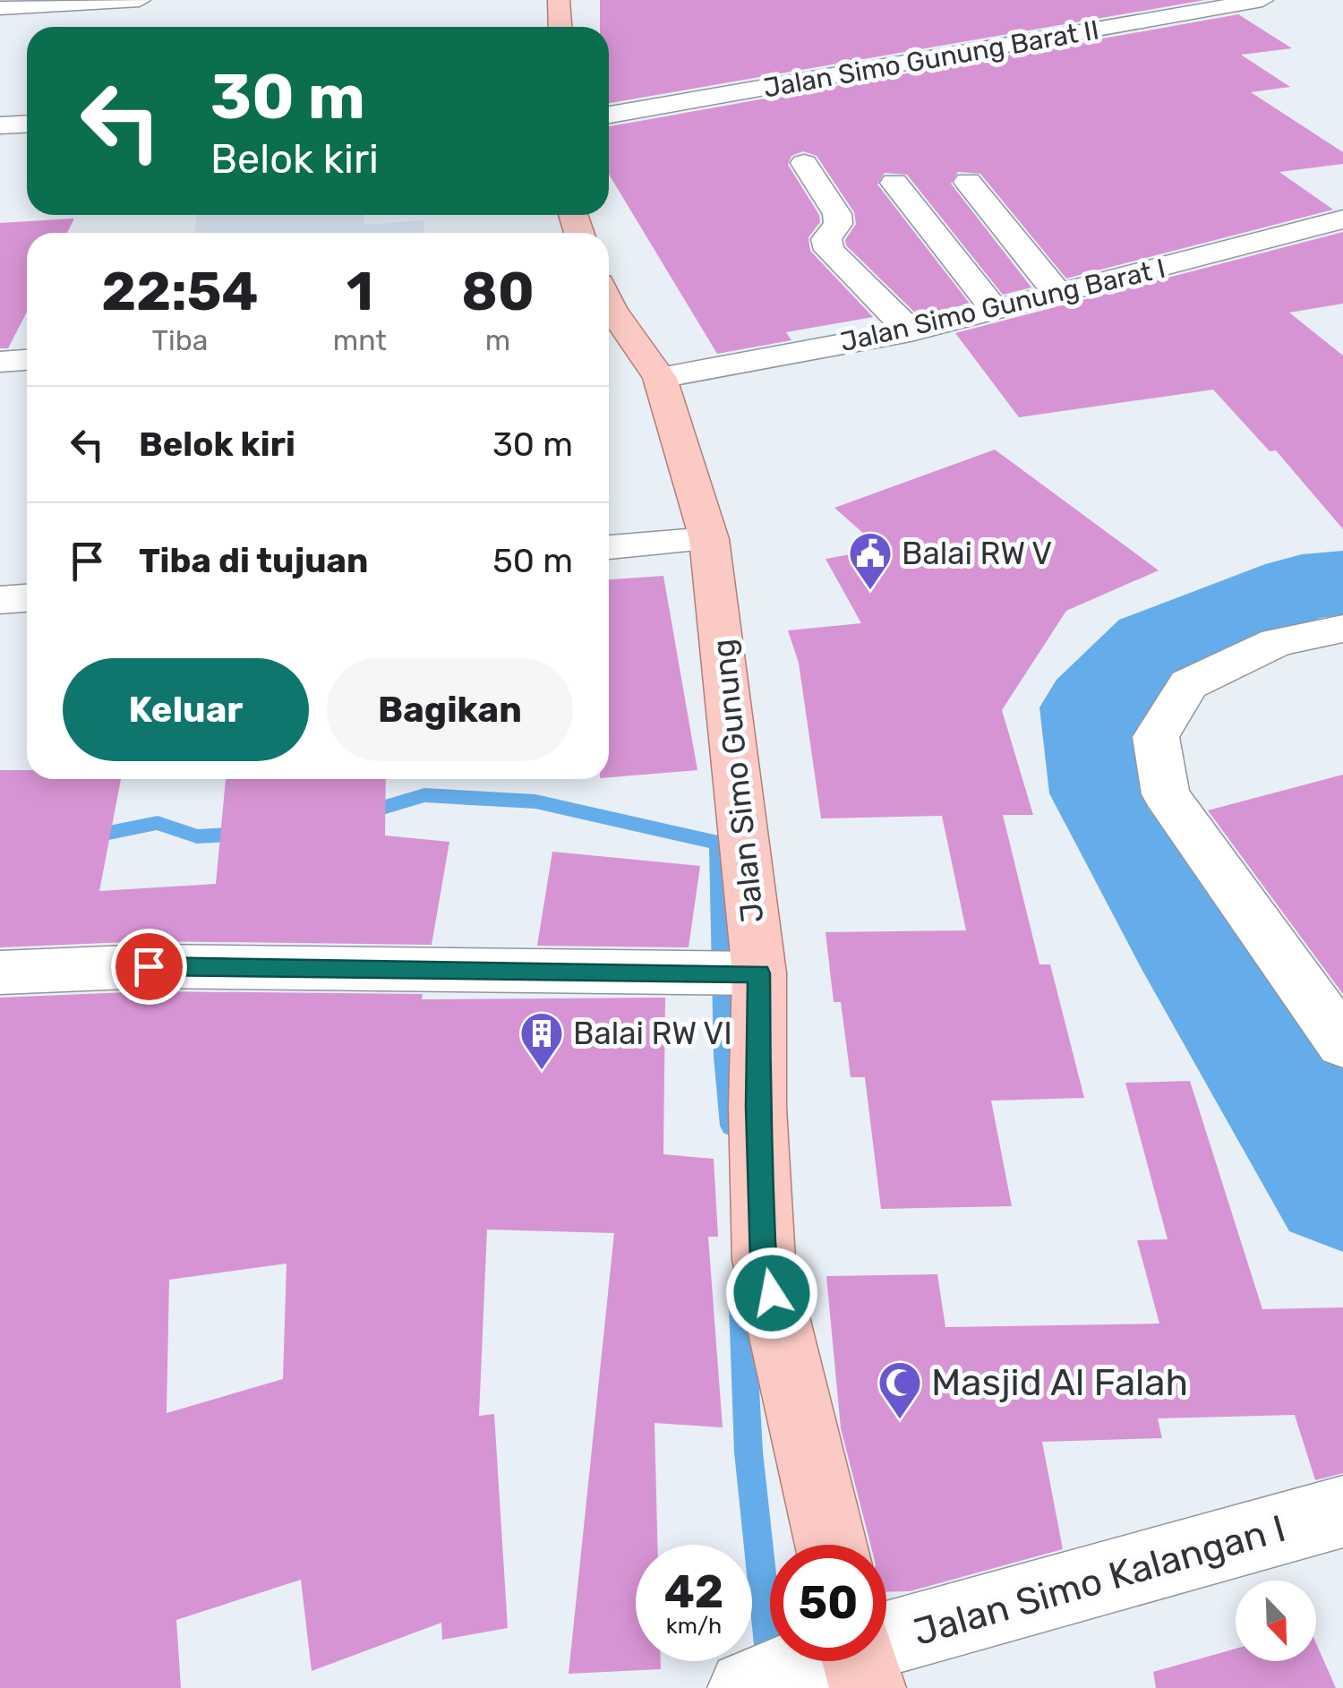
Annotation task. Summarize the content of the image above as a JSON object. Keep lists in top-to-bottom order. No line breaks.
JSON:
{"streets":{"main road":["Jalan Simo Gunung"],"street":["Jalan Simo Gunung Barat II","Jalan Simo Gunung Barat I","Jalan Simo Kalangan I"]},"crossings":[["Jalan Simo Gunung Barat I","Jalan Simo Gunung"]],"places":{"public building":["Balai RW V"],"building":["Balai RW VI"],"mosque":["Masjid Al Falah"]},"north":"bottom right","page":{"turn":["30 m","Belok kiri"],"eta":["22:54","Tiba","1","mnt","80","m"],"list":[{"name":"Belok kiri","value":"30 m"},{"name":"Tiba di tujuan","value":"50 m"}],"buttons":["Keluar","Bagikan"],"speed":"42 km/h","limit":"50"}}
